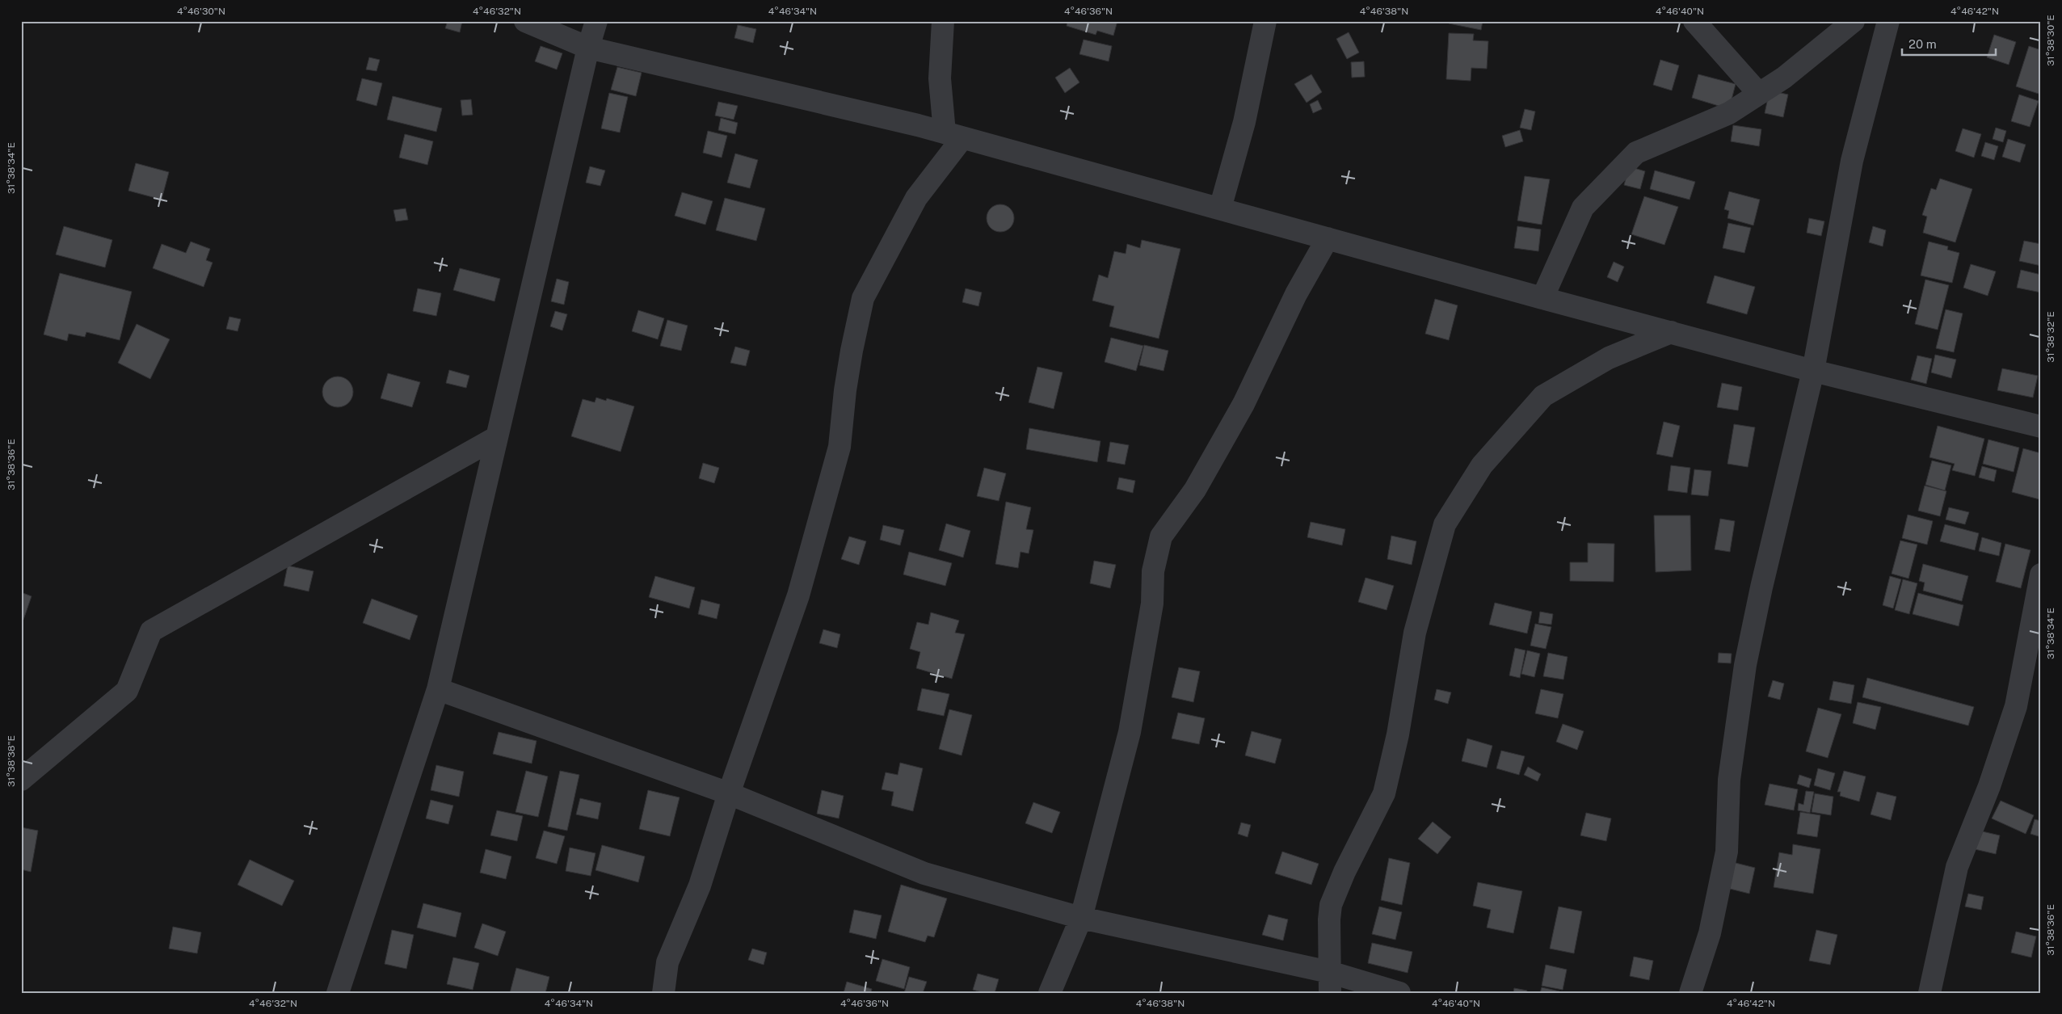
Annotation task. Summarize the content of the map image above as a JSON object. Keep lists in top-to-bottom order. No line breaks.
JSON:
{"scale_bar":"20 m","coordinates":["4°46'30\"N","4°46'32\"N","4°46'34\"N","4°46'36\"N","4°46'38\"N","4°46'40\"N","4°46'42\"N","31°38'30\"E","31°38'34\"E","31°38'32\"E","31°38'36\"E","31°38'38\"E"]}
